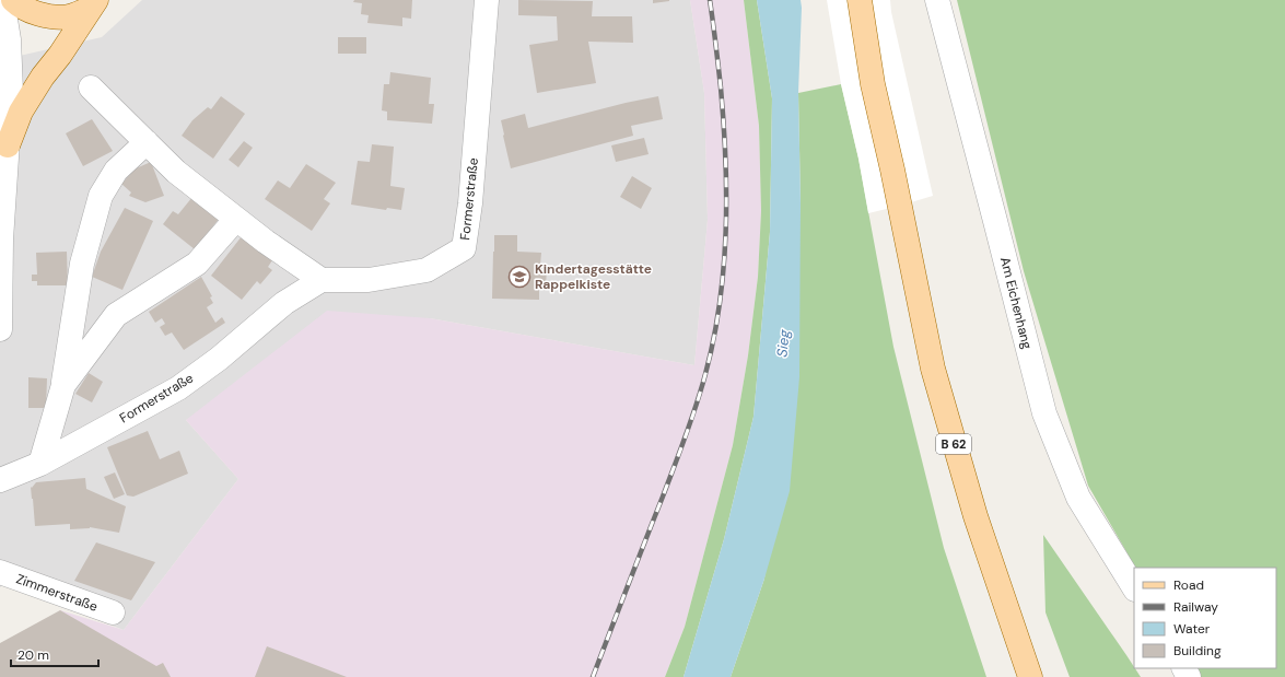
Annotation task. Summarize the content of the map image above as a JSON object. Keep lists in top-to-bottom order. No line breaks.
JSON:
{"streets":{"main road":["B 62"],"street":["Formerstraße","Am Eichenhang","Zimmerstraße"]},"water":["Sieg"],"places":{"school or university":["Kindertagesstätte Rappelkiste"]},"legend":["Road","Railway","Water","Building"],"scale_bar":"20 m"}
